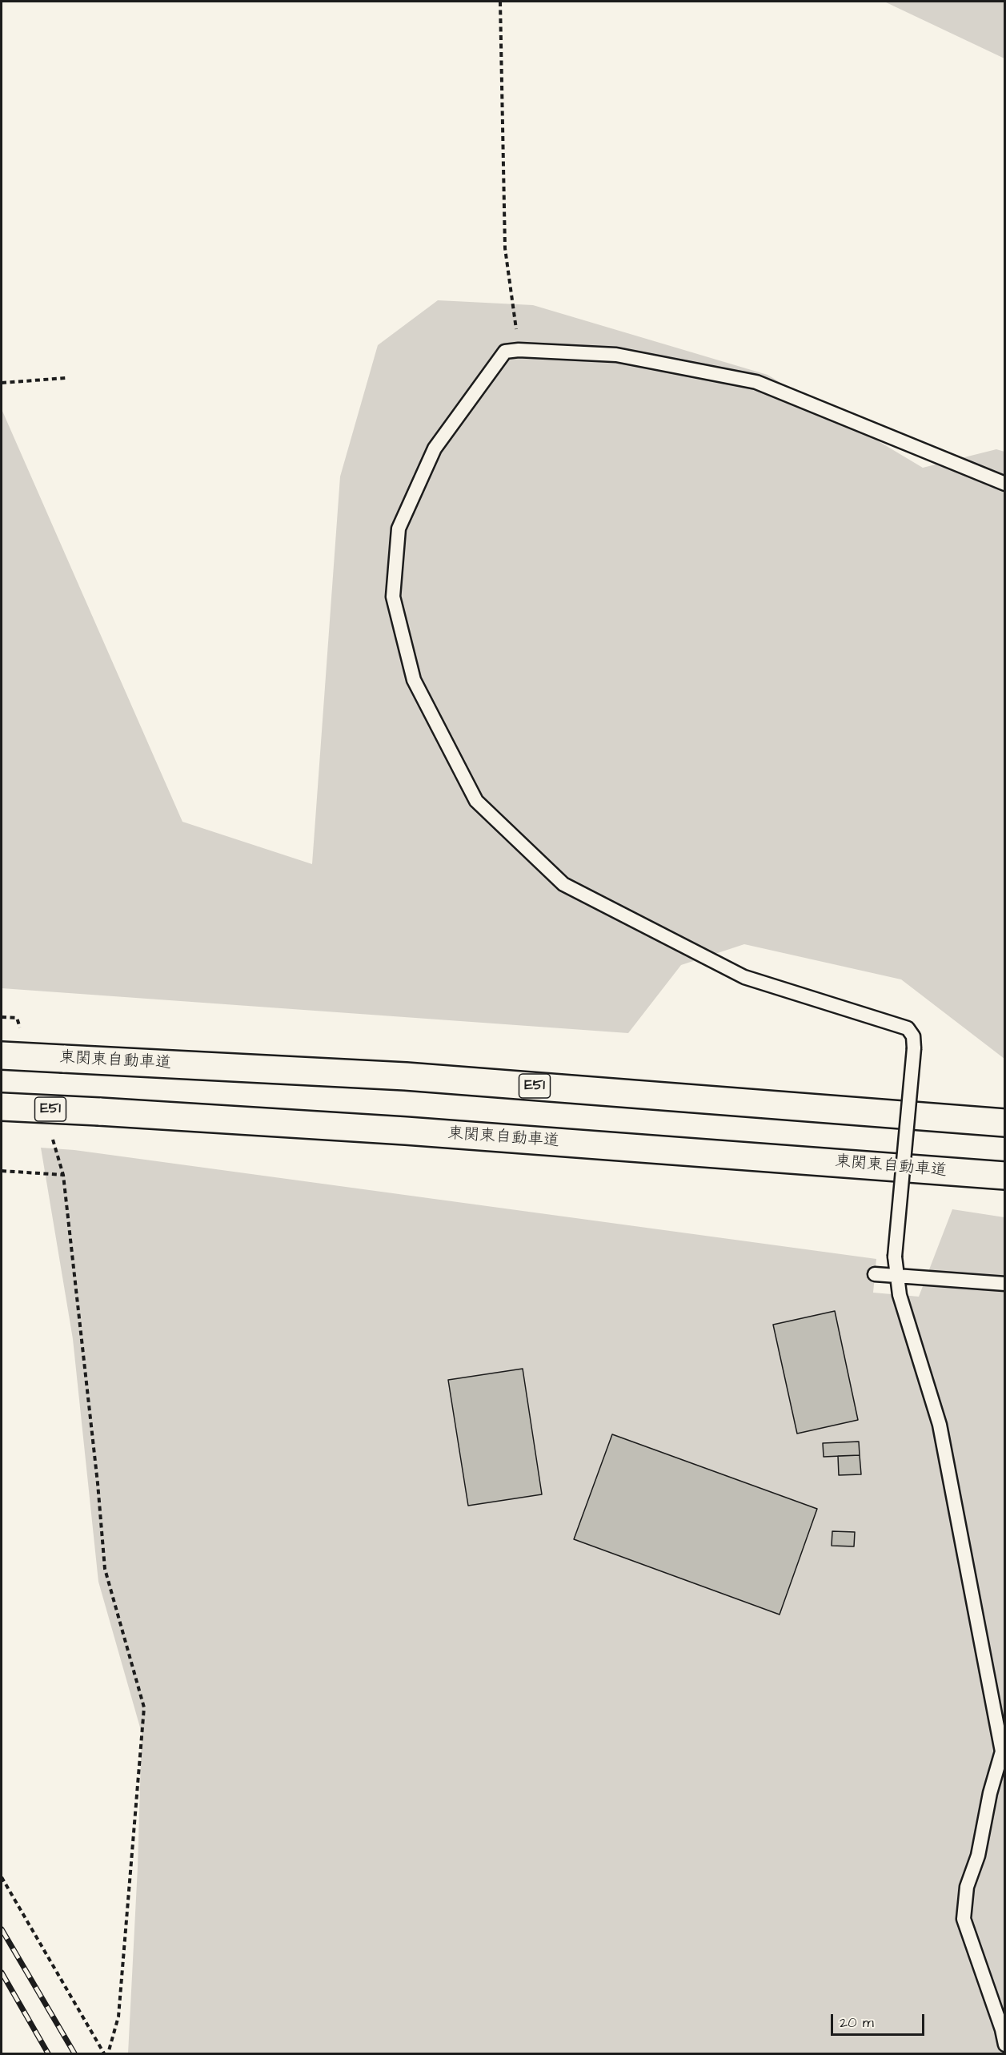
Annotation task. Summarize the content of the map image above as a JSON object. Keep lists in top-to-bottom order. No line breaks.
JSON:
{"streets":{"highway":["東関東自動車道","E51"]},"scale_bar":"20 m"}
